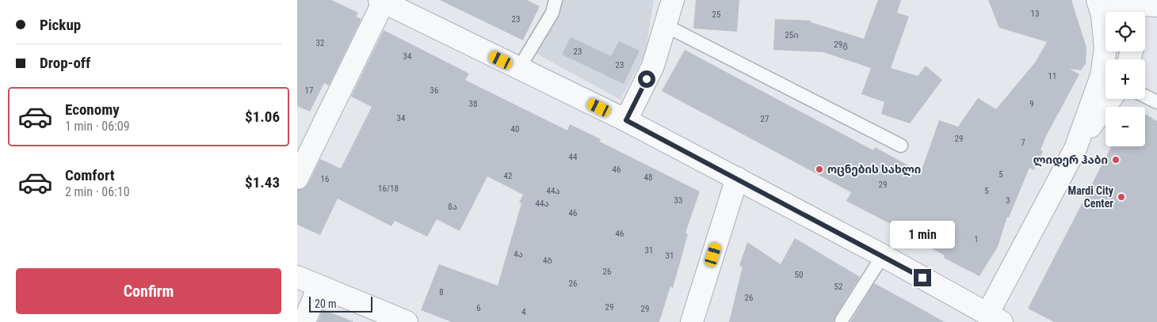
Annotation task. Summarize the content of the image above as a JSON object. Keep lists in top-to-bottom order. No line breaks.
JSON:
{"places":["ლიდერ ჰაბი","ოცნების სახლი","Mardi City Center"],"house_numbers":["13","25","23","25ი","32","29გ","23","34","23","11","17","36","38","9","34","27","40","29","7","44","46","5","42","48","16","29","16/18","44ა","5","33","3","44ა","8ა","46","46","1","31","4ა","31","4ბ","26","50","26","52","8","26","29","6","29","4"],"scale_bar":"20 m","page":{"banner":["Pickup","Drop-off"],"map_buttons":["+","−"],"list":[{"name":"Economy","note":"1 min · 06:09","value":"$1.06"},{"name":"Comfort","note":"2 min · 06:10","value":"$1.43"}],"bubble":"1 min","buttons":"Confirm","scale":"20 m"}}
